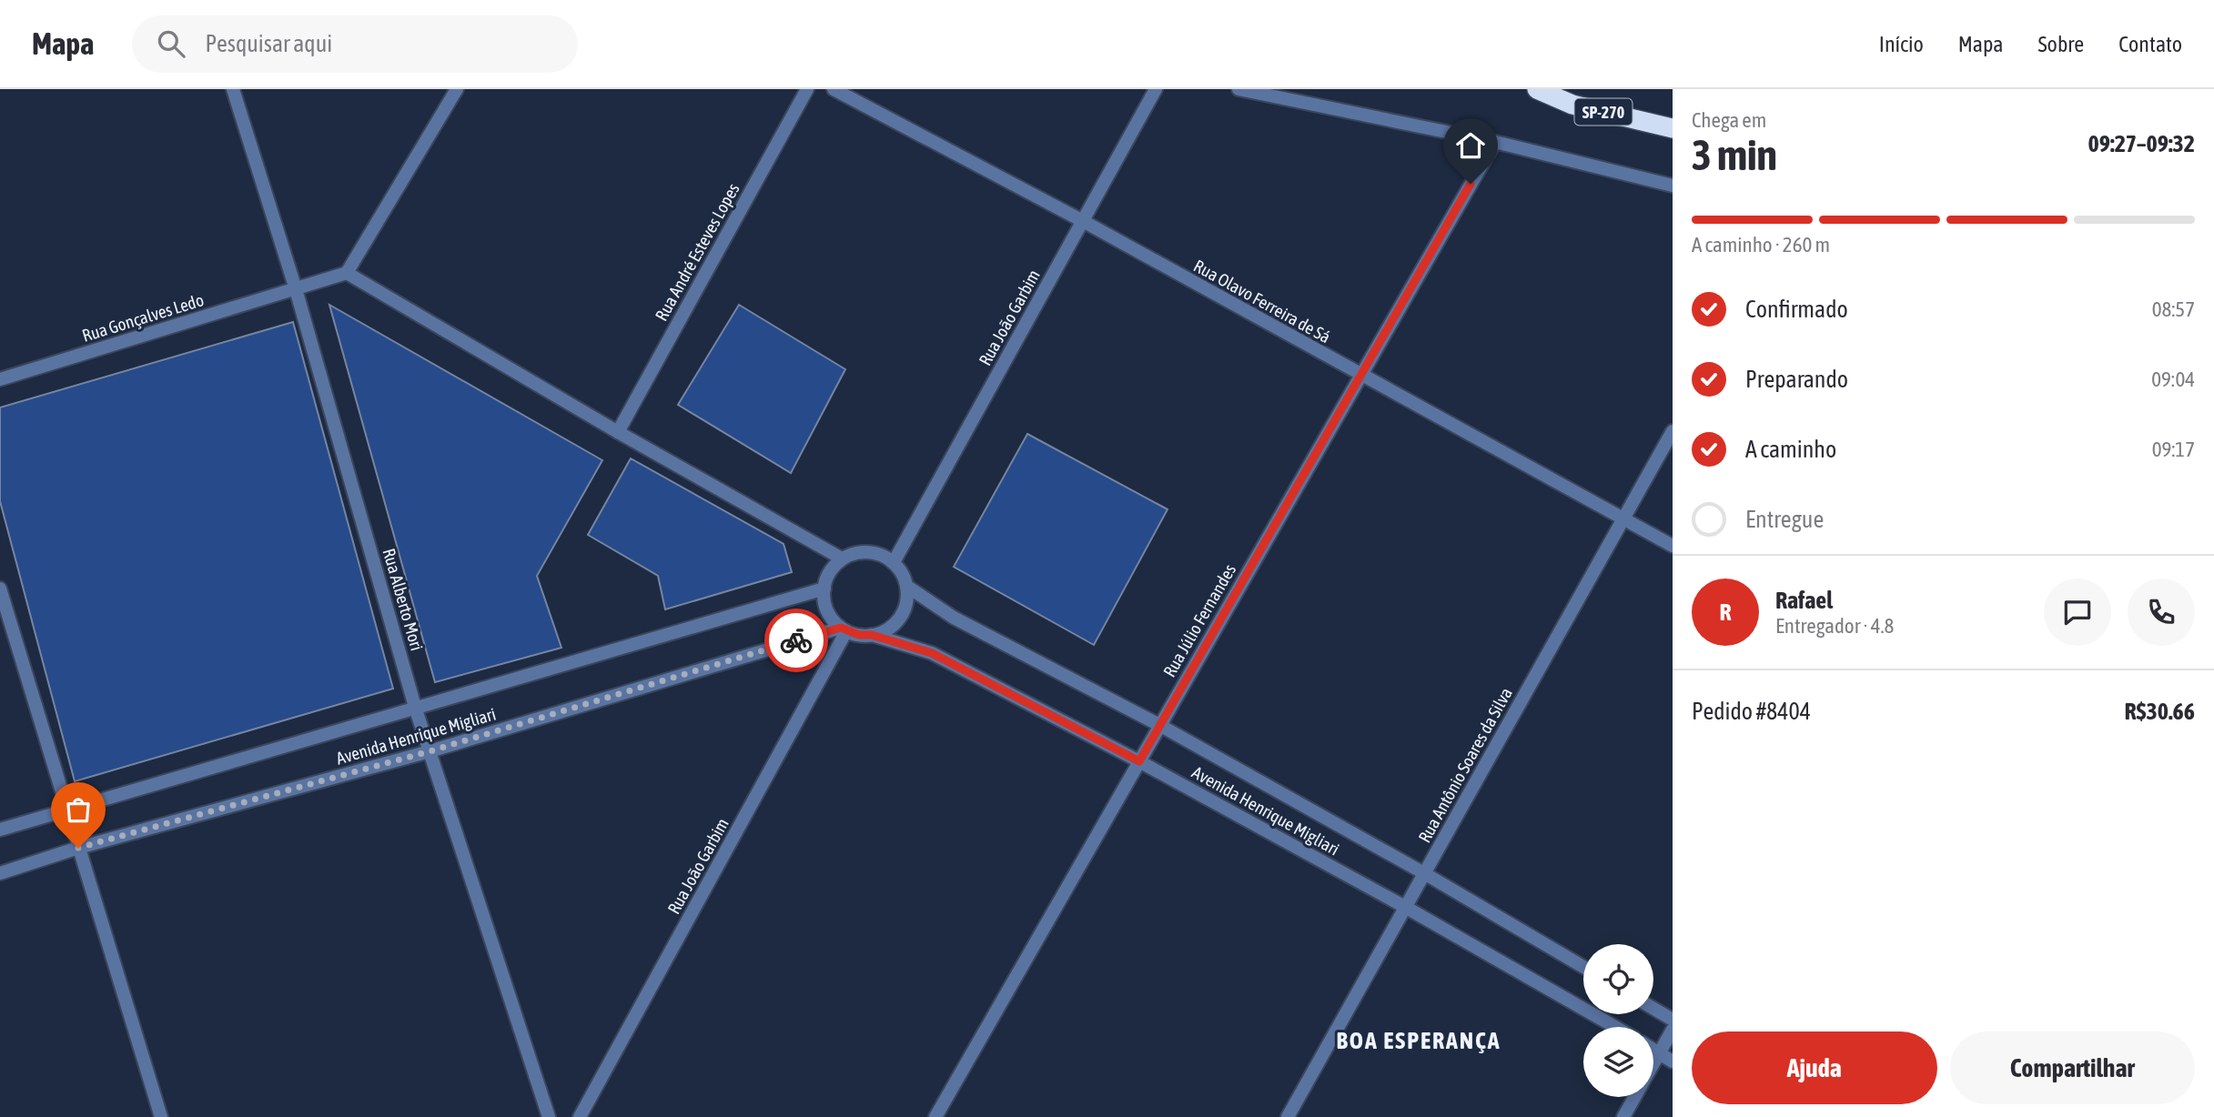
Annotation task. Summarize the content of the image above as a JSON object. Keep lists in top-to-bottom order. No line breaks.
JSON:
{"streets":{"highway":["SP-270"],"street":["Rua André Esteves Lopes","Rua Olavo Ferreira de Sá","Rua Gonçalves Ledo","Rua João Garbim","Rua Alberto Mori","Rua Júlio Fernandes","Avenida Henrique Migliari","Rua Antônio Soares da Silva"]},"crossings":[["Rua Olavo Ferreira de Sá","Rua João Garbim"],["Rua Olavo Ferreira de Sá","Rua Júlio Fernandes"],["Rua Olavo Ferreira de Sá","Rua Antônio Soares da Silva"],["Rua Gonçalves Ledo","Rua Alberto Mori"],["Rua João Garbim","Avenida Henrique Migliari"],["Rua Alberto Mori","Avenida Henrique Migliari"],["Rua Júlio Fernandes","Avenida Henrique Migliari"],["Avenida Henrique Migliari","Rua Antônio Soares da Silva"]],"districts":["BOA ESPERANÇA"],"page":{"header":"Mapa","search":"Pesquisar aqui","nav":["Início","Mapa","Sobre","Contato"],"heading":["3 min","Chega em","09:27–09:32"],"panel":["Rafael","Entregador · 4.8","Pedido #8404","R$30.66"],"bar":"A caminho · 260 m","list":[["Confirmado","08:57"],["Preparando","09:04"],["A caminho","09:17"],"Entregue"],"round":"R","buttons":["Ajuda","Compartilhar"]}}
